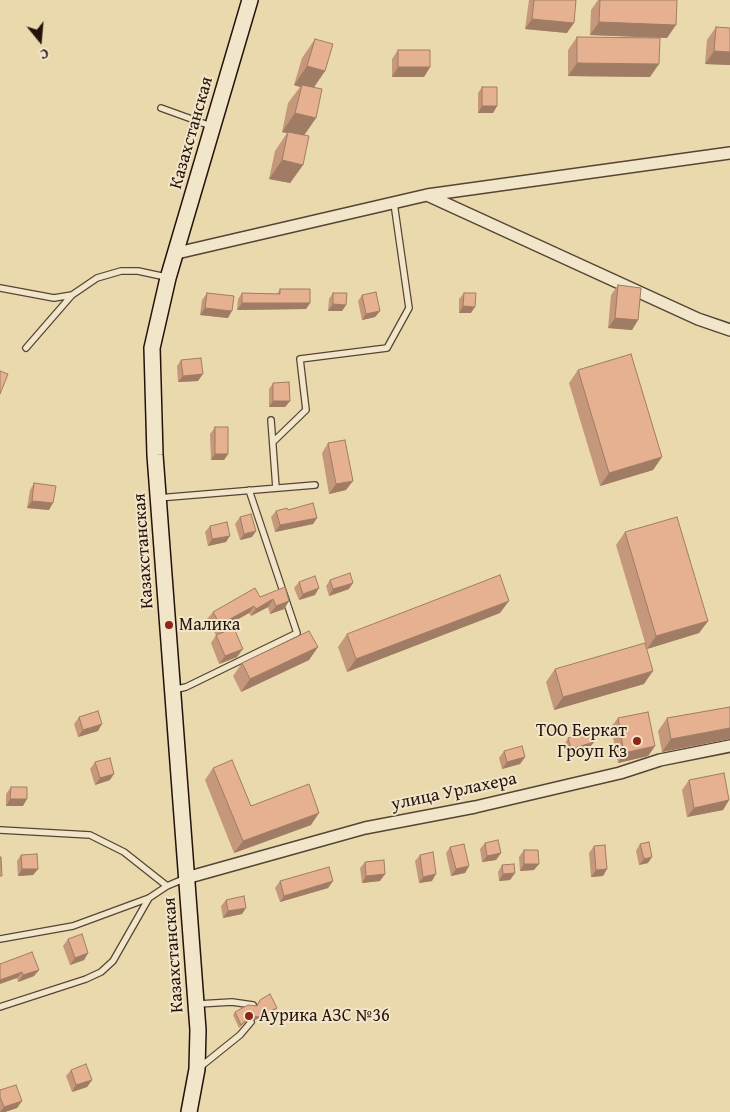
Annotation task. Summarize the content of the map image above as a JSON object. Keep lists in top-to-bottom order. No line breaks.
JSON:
{"streets":{"main road":["Казахстанская"],"street":["улица Урлахера"]},"crossings":[["Казахстанская","улица Урлахера"]],"places":["Малика","ТОО Беркат Гроуп Кз","Аурика АЗС №36"],"north":"bottom"}
